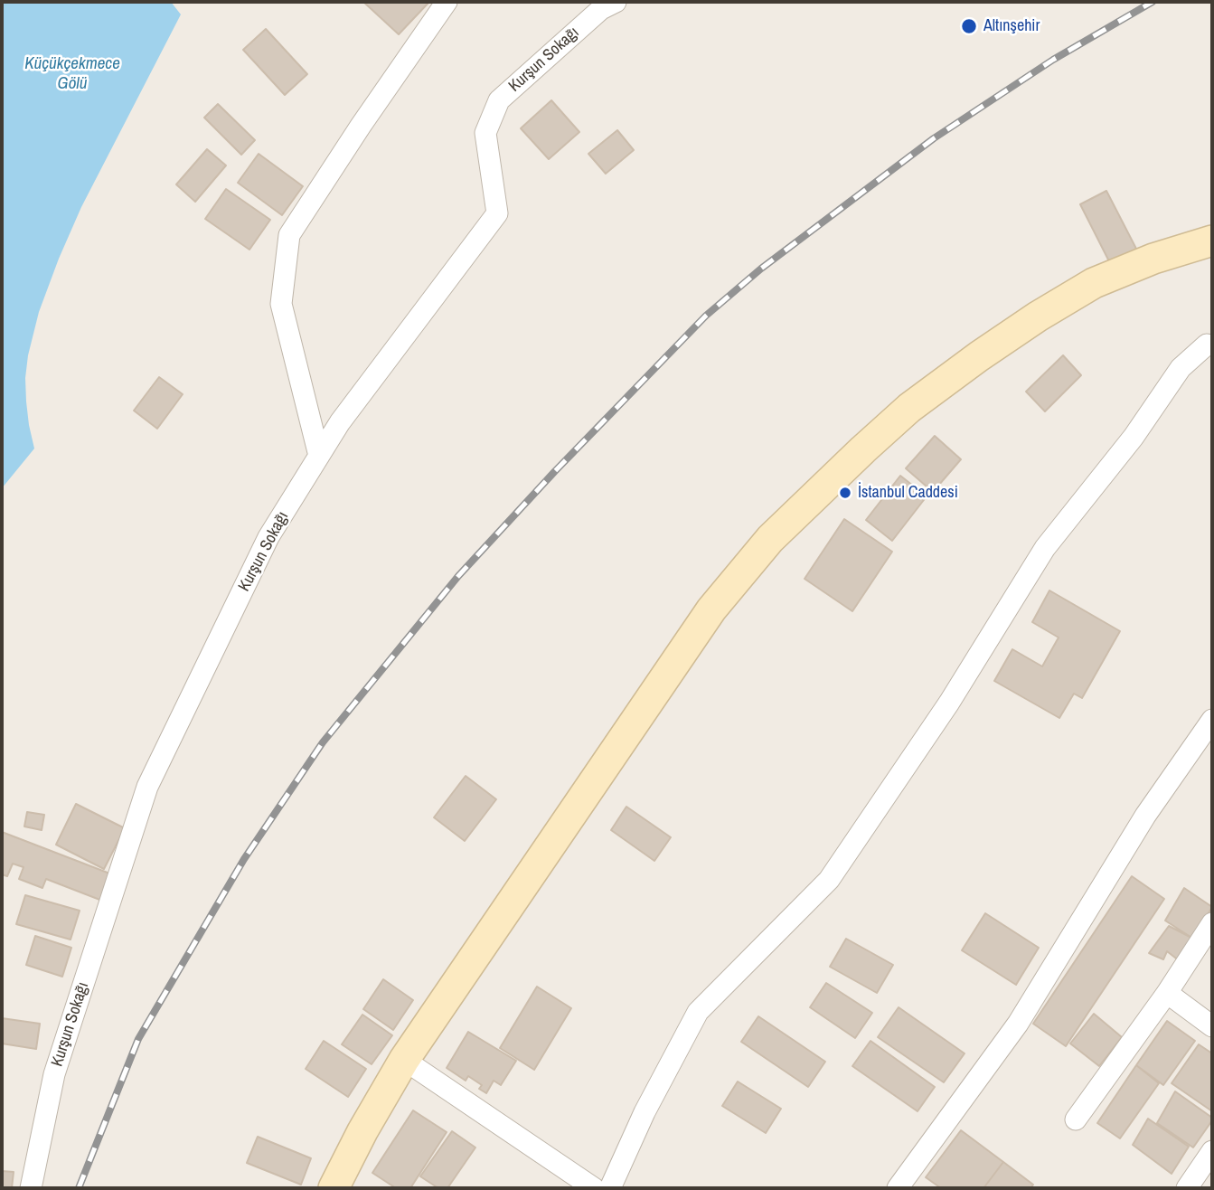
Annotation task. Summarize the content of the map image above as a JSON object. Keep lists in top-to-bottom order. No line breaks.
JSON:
{"streets":{"street":["Kurşun Sokağı"]},"water":["Küçükçekmece Gölü"],"places":["Altınşehir","İstanbul Caddesi"]}
